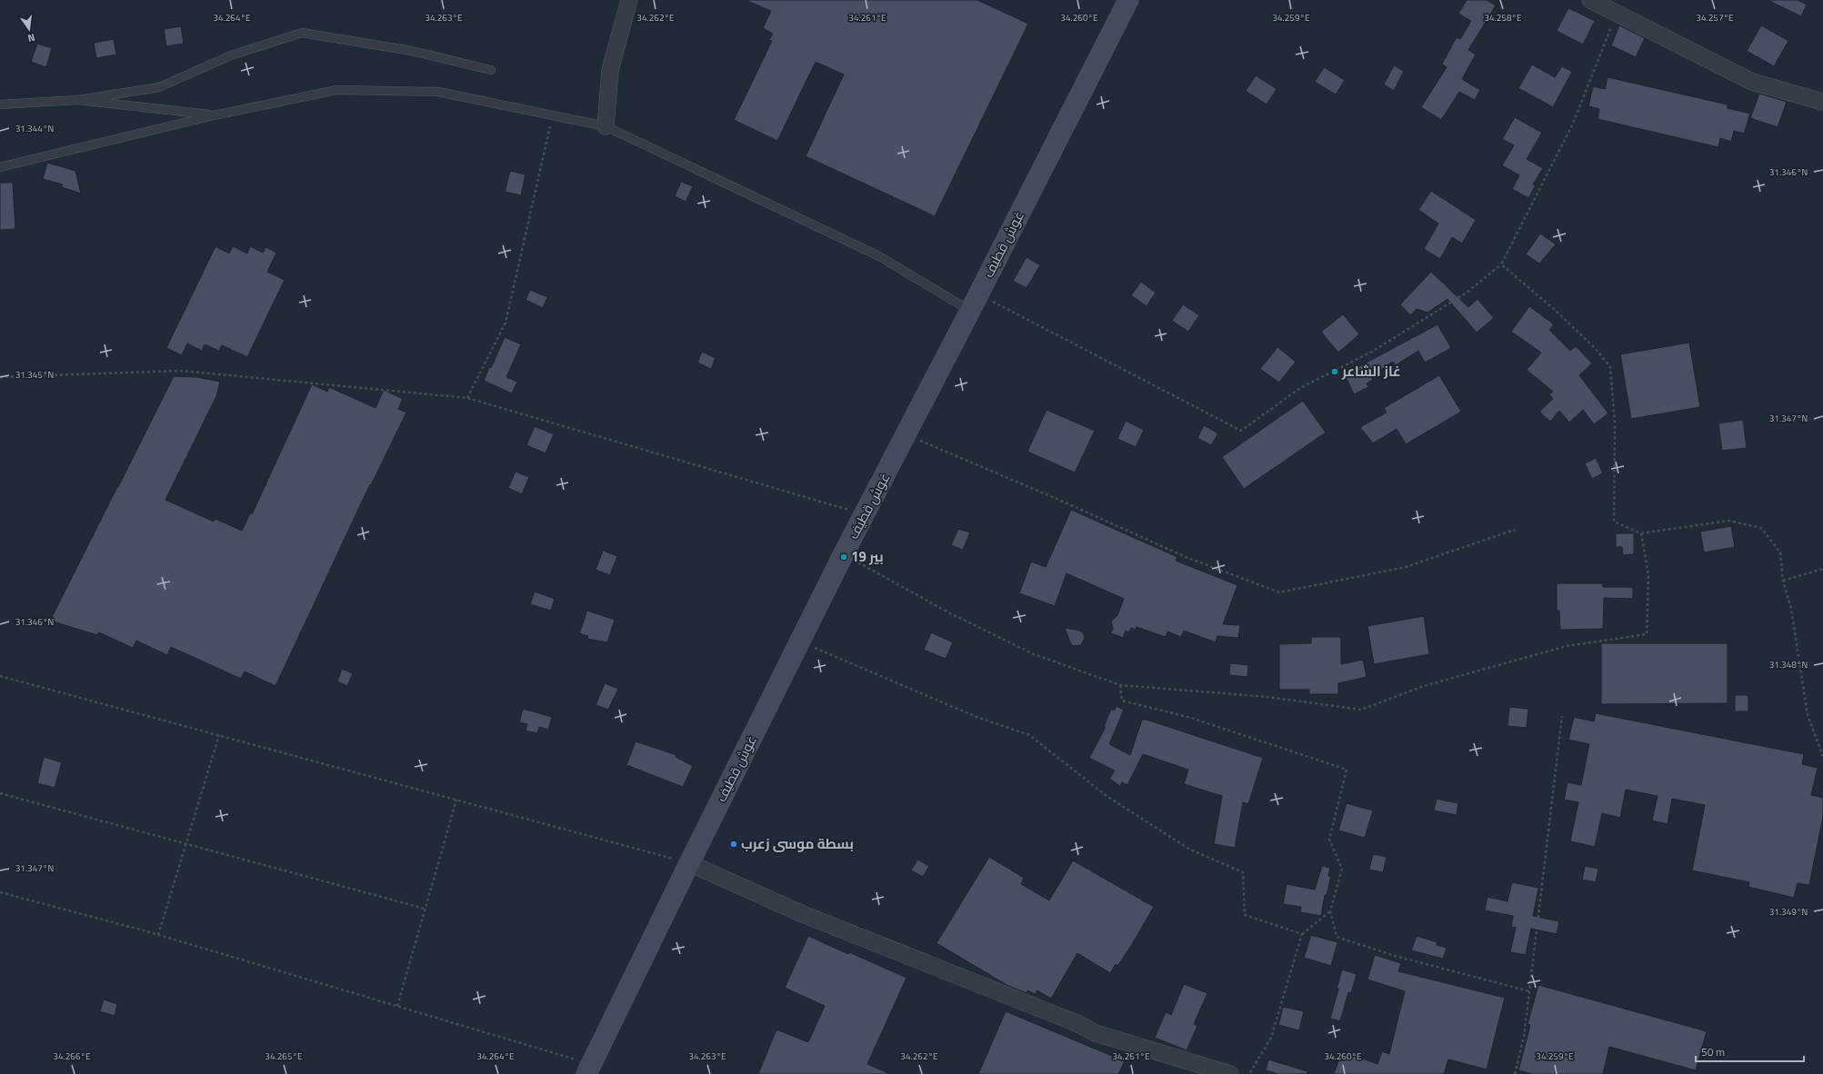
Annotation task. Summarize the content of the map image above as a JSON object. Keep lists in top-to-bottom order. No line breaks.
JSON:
{"streets":{"main road":["غوش قطيف"]},"places":["غاز الشاعر","بير 19","بسطة موسى زعرب"],"scale_bar":"50 m","north":"bottom","coordinates":["34.264°E","34.263°E","34.262°E","34.261°E","34.260°E","34.259°E","34.258°E","34.257°E","31.344°N","31.346°N","31.345°N","31.347°N","31.348°N","31.349°N","34.266°E","34.265°E"]}
